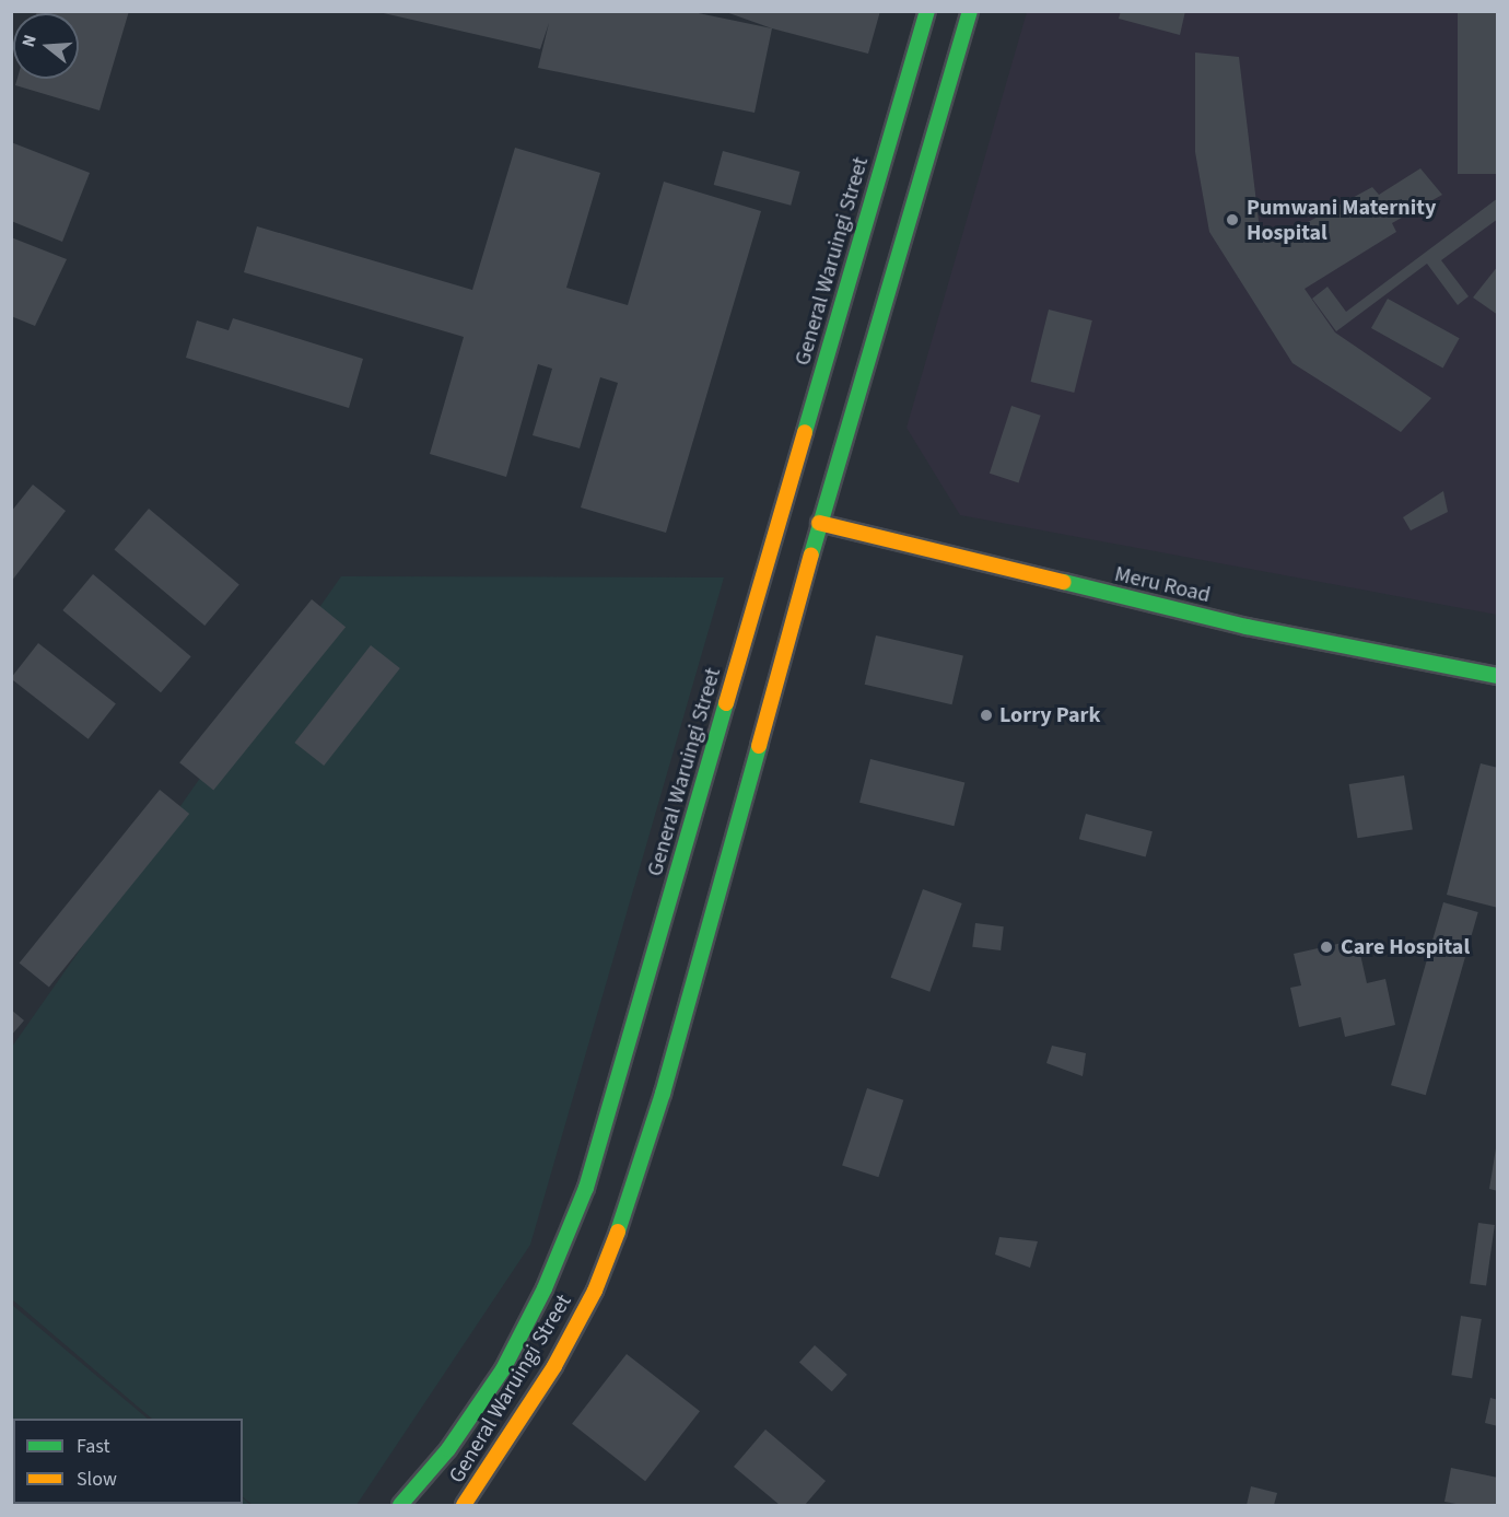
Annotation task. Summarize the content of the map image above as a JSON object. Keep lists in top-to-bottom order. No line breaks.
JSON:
{"streets":{"main road":["General Waruingi Street","Meru Road"]},"crossings":[["General Waruingi Street","Meru Road"]],"places":["Pumwani Maternity Hospital","Lorry Park","Care Hospital"],"legend":["Fast","Slow"],"north":"left"}
